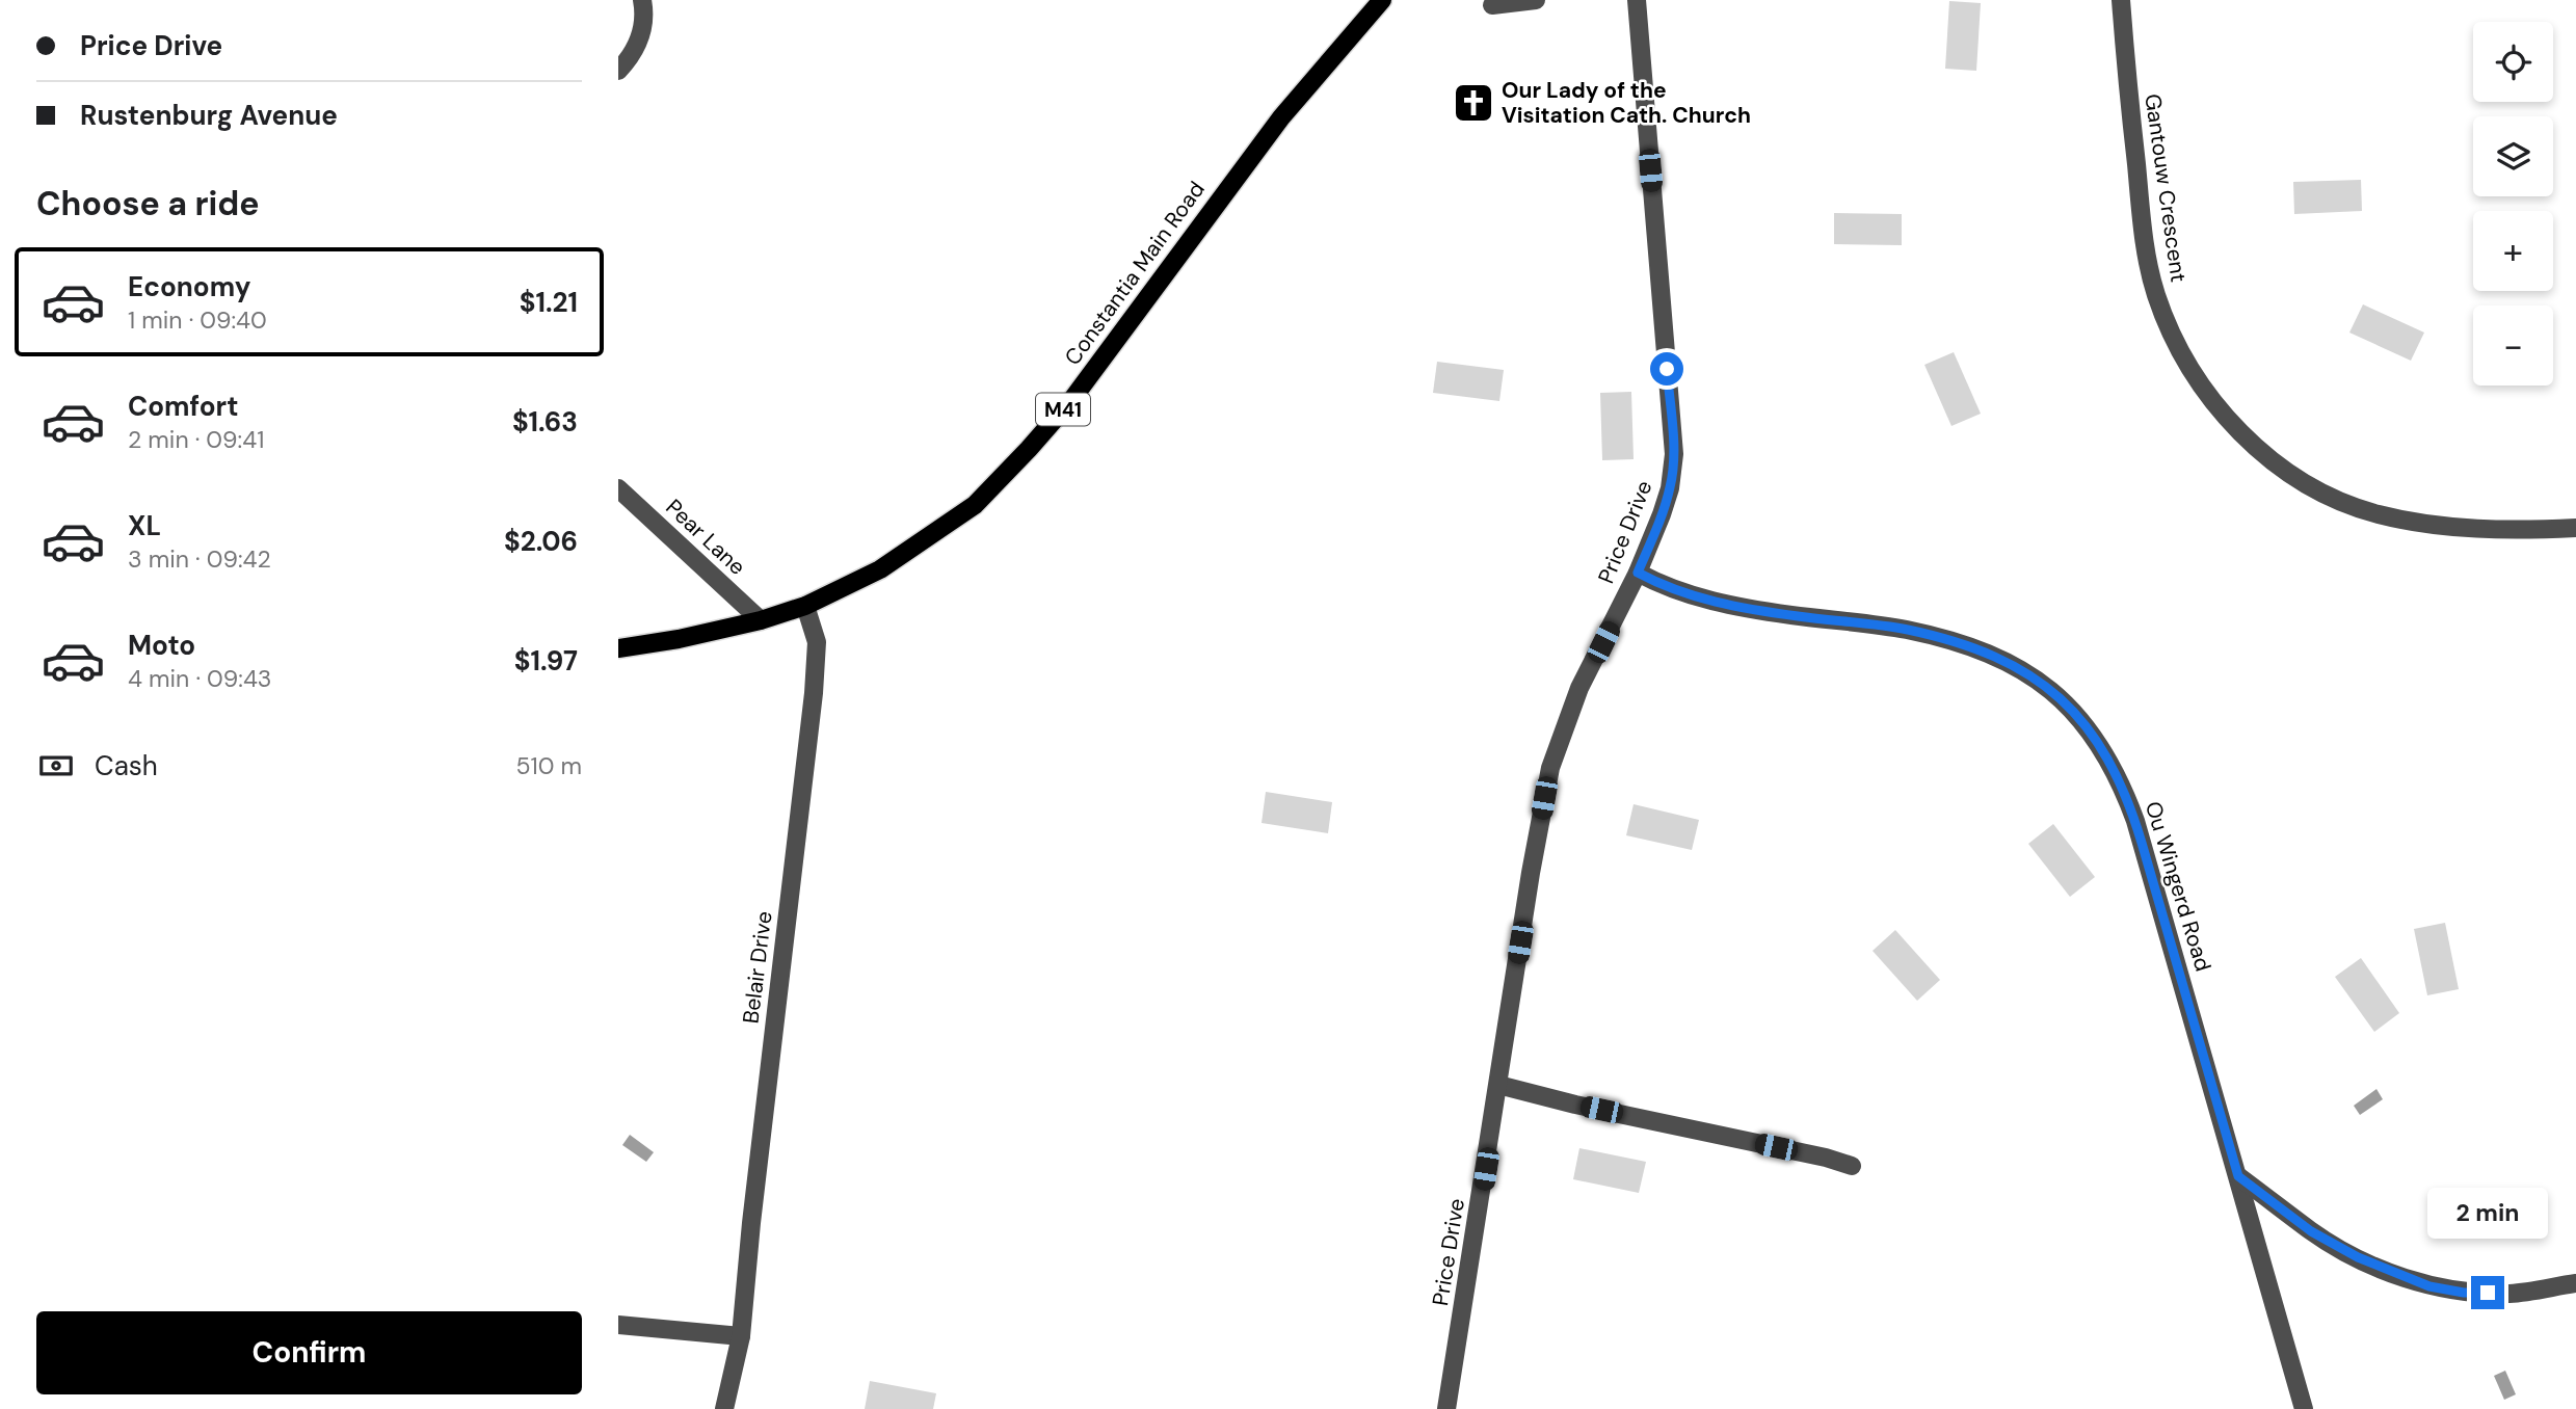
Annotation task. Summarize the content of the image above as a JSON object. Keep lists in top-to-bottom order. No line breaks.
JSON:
{"streets":{"main road":["Constantia Main Road","M41"],"street":["Gantouw Crescent","Price Drive","Pear Lane","Ou Wingerd Road","Belair Drive"]},"crossings":[["Constantia Main Road","Pear Lane"],["Constantia Main Road","Belair Drive"],["Price Drive","Ou Wingerd Road"]],"places":{"church":["Our Lady of the Visitation Cath. Church"]},"page":{"banner":["Price Drive","Rustenburg Avenue"],"map_buttons":["+","−"],"heading":"Choose a ride","list":[{"name":"Economy","note":"1 min · 09:40","value":"$1.21"},{"name":"Comfort","note":"2 min · 09:41","value":"$1.63"},{"name":"XL","note":"3 min · 09:42","value":"$2.06"},{"name":"Moto","note":"4 min · 09:43","value":"$1.97"}],"pay":["Cash","510 m"],"bubble":"2 min","buttons":"Confirm"}}
